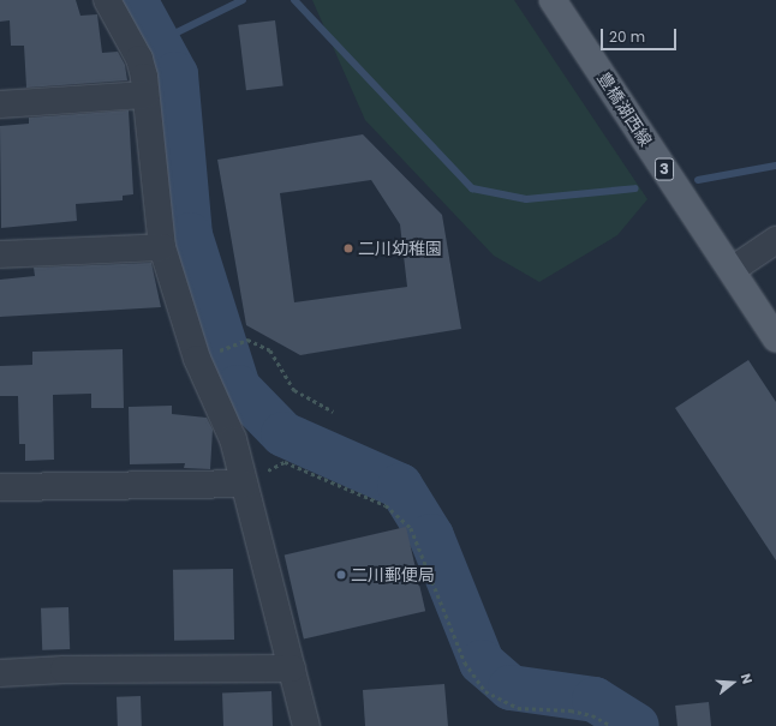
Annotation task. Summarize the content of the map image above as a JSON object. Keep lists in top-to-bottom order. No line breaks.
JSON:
{"streets":{"main road":["豊橋湖西線","3"]},"places":["二川幼稚園","二川郵便局"],"scale_bar":"20 m","north":"right"}
